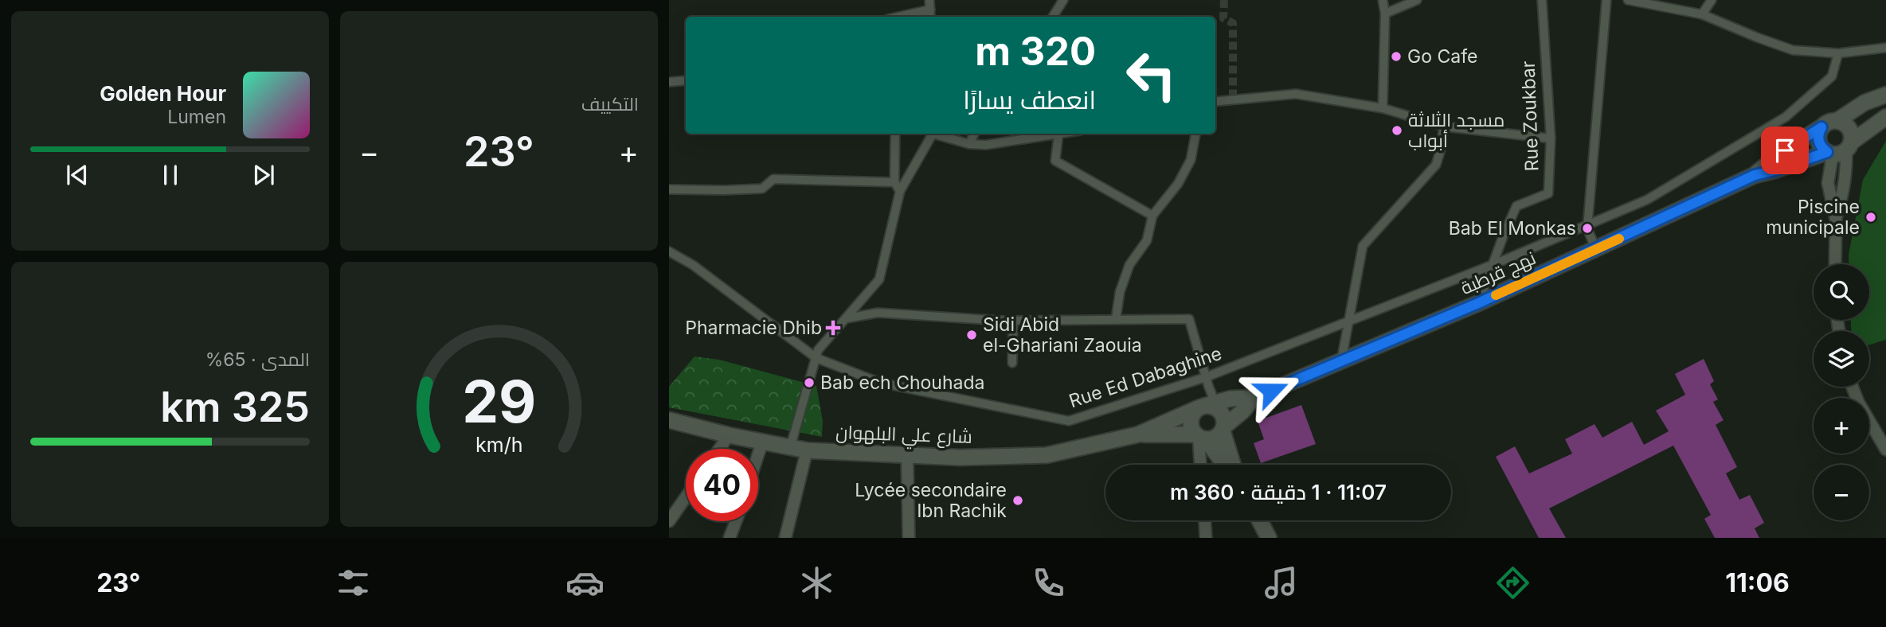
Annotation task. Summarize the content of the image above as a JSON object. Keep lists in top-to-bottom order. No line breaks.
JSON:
{"streets":{"street":["Rue Zoukbar","نهج قرطبة","Rue Ed Dabaghine","شارع علي البلهوان"]},"crossings":[["Rue Zoukbar","نهج قرطبة"],["Rue Zoukbar","Rue Ed Dabaghine"]],"places":{"other":["Go Cafe","مسجد الثلاثة أبواب","Piscine municipale","Bab El Monkas","Sidi Abid el-Ghariani Zaouia","Bab ech Chouhada","Lycée secondaire Ibn Rachik"],"health":["Pharmacie Dhib"]},"page":{"tile":["التكييف",["المدى · 65%","325 km"]],"turn":["320 m","انعطف يسارًا"],"song":["Golden Hour","Lumen"],"heat":["−","23°","+"],"map_buttons":["+","−"],"limit":"40","trip":"11:07 · 1 دقيقة · 360 m","tabs":["11:06","23°"],"gauge":["29","km/h"]}}
